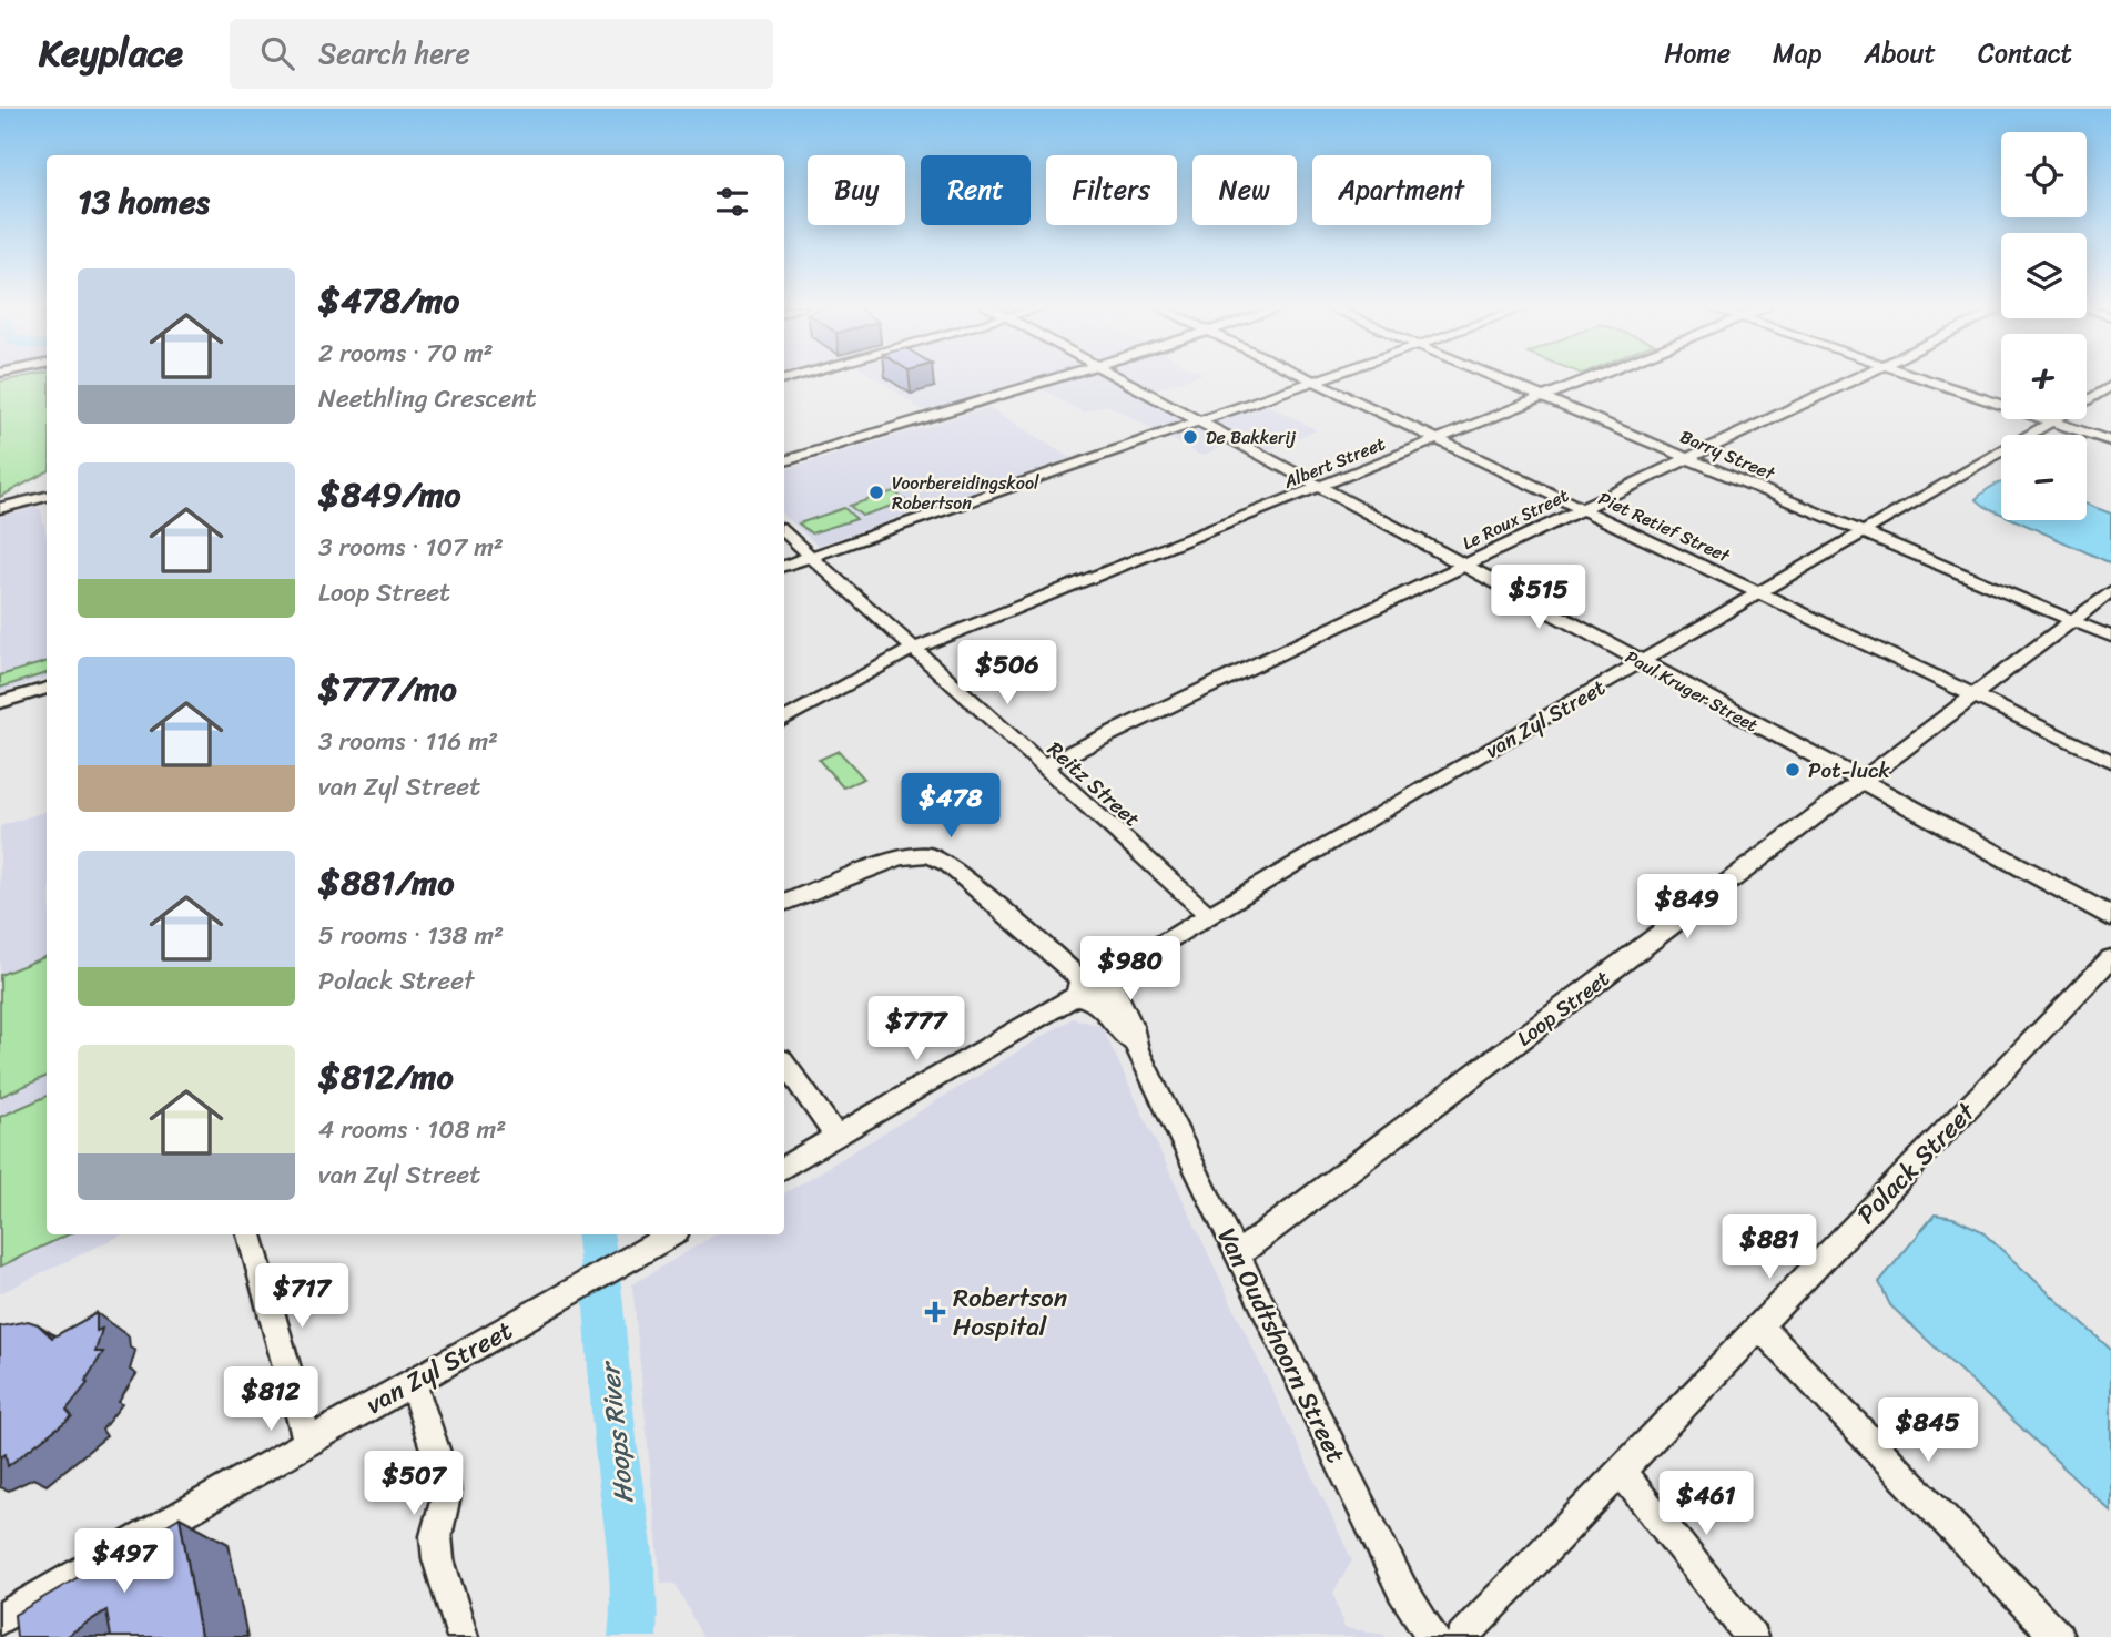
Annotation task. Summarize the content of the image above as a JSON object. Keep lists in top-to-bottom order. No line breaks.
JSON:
{"streets":{"street":["Barry Street","Albert Street","Le Roux Street","Piet Retief Street","Paul Kruger Street","van Zyl Street","Reitz Street","Loop Street","Polack Street","Van Oudtshoorn Street"]},"crossings":[["Barry Street","Albert Street"],["Barry Street","Le Roux Street"],["Barry Street","van Zyl Street"],["Barry Street","Loop Street"],["Albert Street","Piet Retief Street"],["Albert Street","Paul Kruger Street"],["Albert Street","Reitz Street"],["Le Roux Street","Piet Retief Street"],["Le Roux Street","Paul Kruger Street"],["Le Roux Street","Reitz Street"],["Piet Retief Street","van Zyl Street"],["Piet Retief Street","Loop Street"],["Paul Kruger Street","van Zyl Street"],["Paul Kruger Street","Loop Street"],["van Zyl Street","Reitz Street"],["van Zyl Street","Van Oudtshoorn Street"],["Loop Street","Van Oudtshoorn Street"]],"water":["Hoops River"],"places":{"other":["De Bakkerij","Voorbereidingskool Robertson","Pot-luck"],"health":["Robertson Hospital"]},"page":{"header":"Keyplace","search":"Search here","nav":["Home","Map","About","Contact"],"map_buttons":["+","−"],"chip":["Buy","Rent","Filters","New","Apartment"],"heading":"13 homes","list":[{"name":"$478/mo","note":"2 rooms · 70 m² · Neethling Crescent"},{"name":"$849/mo","note":"3 rooms · 107 m² · Loop Street"},{"name":"$777/mo","note":"3 rooms · 116 m² · van Zyl Street"},{"name":"$881/mo","note":"5 rooms · 138 m² · Polack Street"},{"name":"$812/mo","note":"4 rooms · 108 m² · van Zyl Street"}],"price":["$515","$506","$478","$849","$980","$777","$881","$717","$812","$845","$507","$461","$497"]}}
